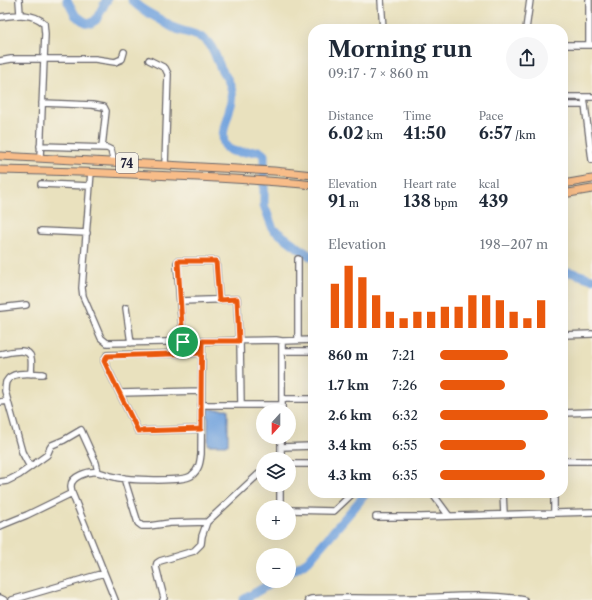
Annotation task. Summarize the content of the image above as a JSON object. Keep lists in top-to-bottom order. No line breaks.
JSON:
{"streets":{"main road":["74"]},"north":"bottom","page":{"heading":["Morning run","09:17 · 7 × 860 m"],"stats":[["Distance","6.02 km"],["Time","41:50"],["Pace","6:57 /km"],["Elevation","91 m"],["Heart rate","138 bpm"],["kcal","439"]],"chart":["Elevation","198–207 m"],"list":[{"name":"860 m","note":"7:21"},{"name":"1.7 km","note":"7:26"},{"name":"2.6 km","note":"6:32"},{"name":"3.4 km","note":"6:55"},{"name":"4.3 km","note":"6:35"}],"map_buttons":["+","−"]}}
